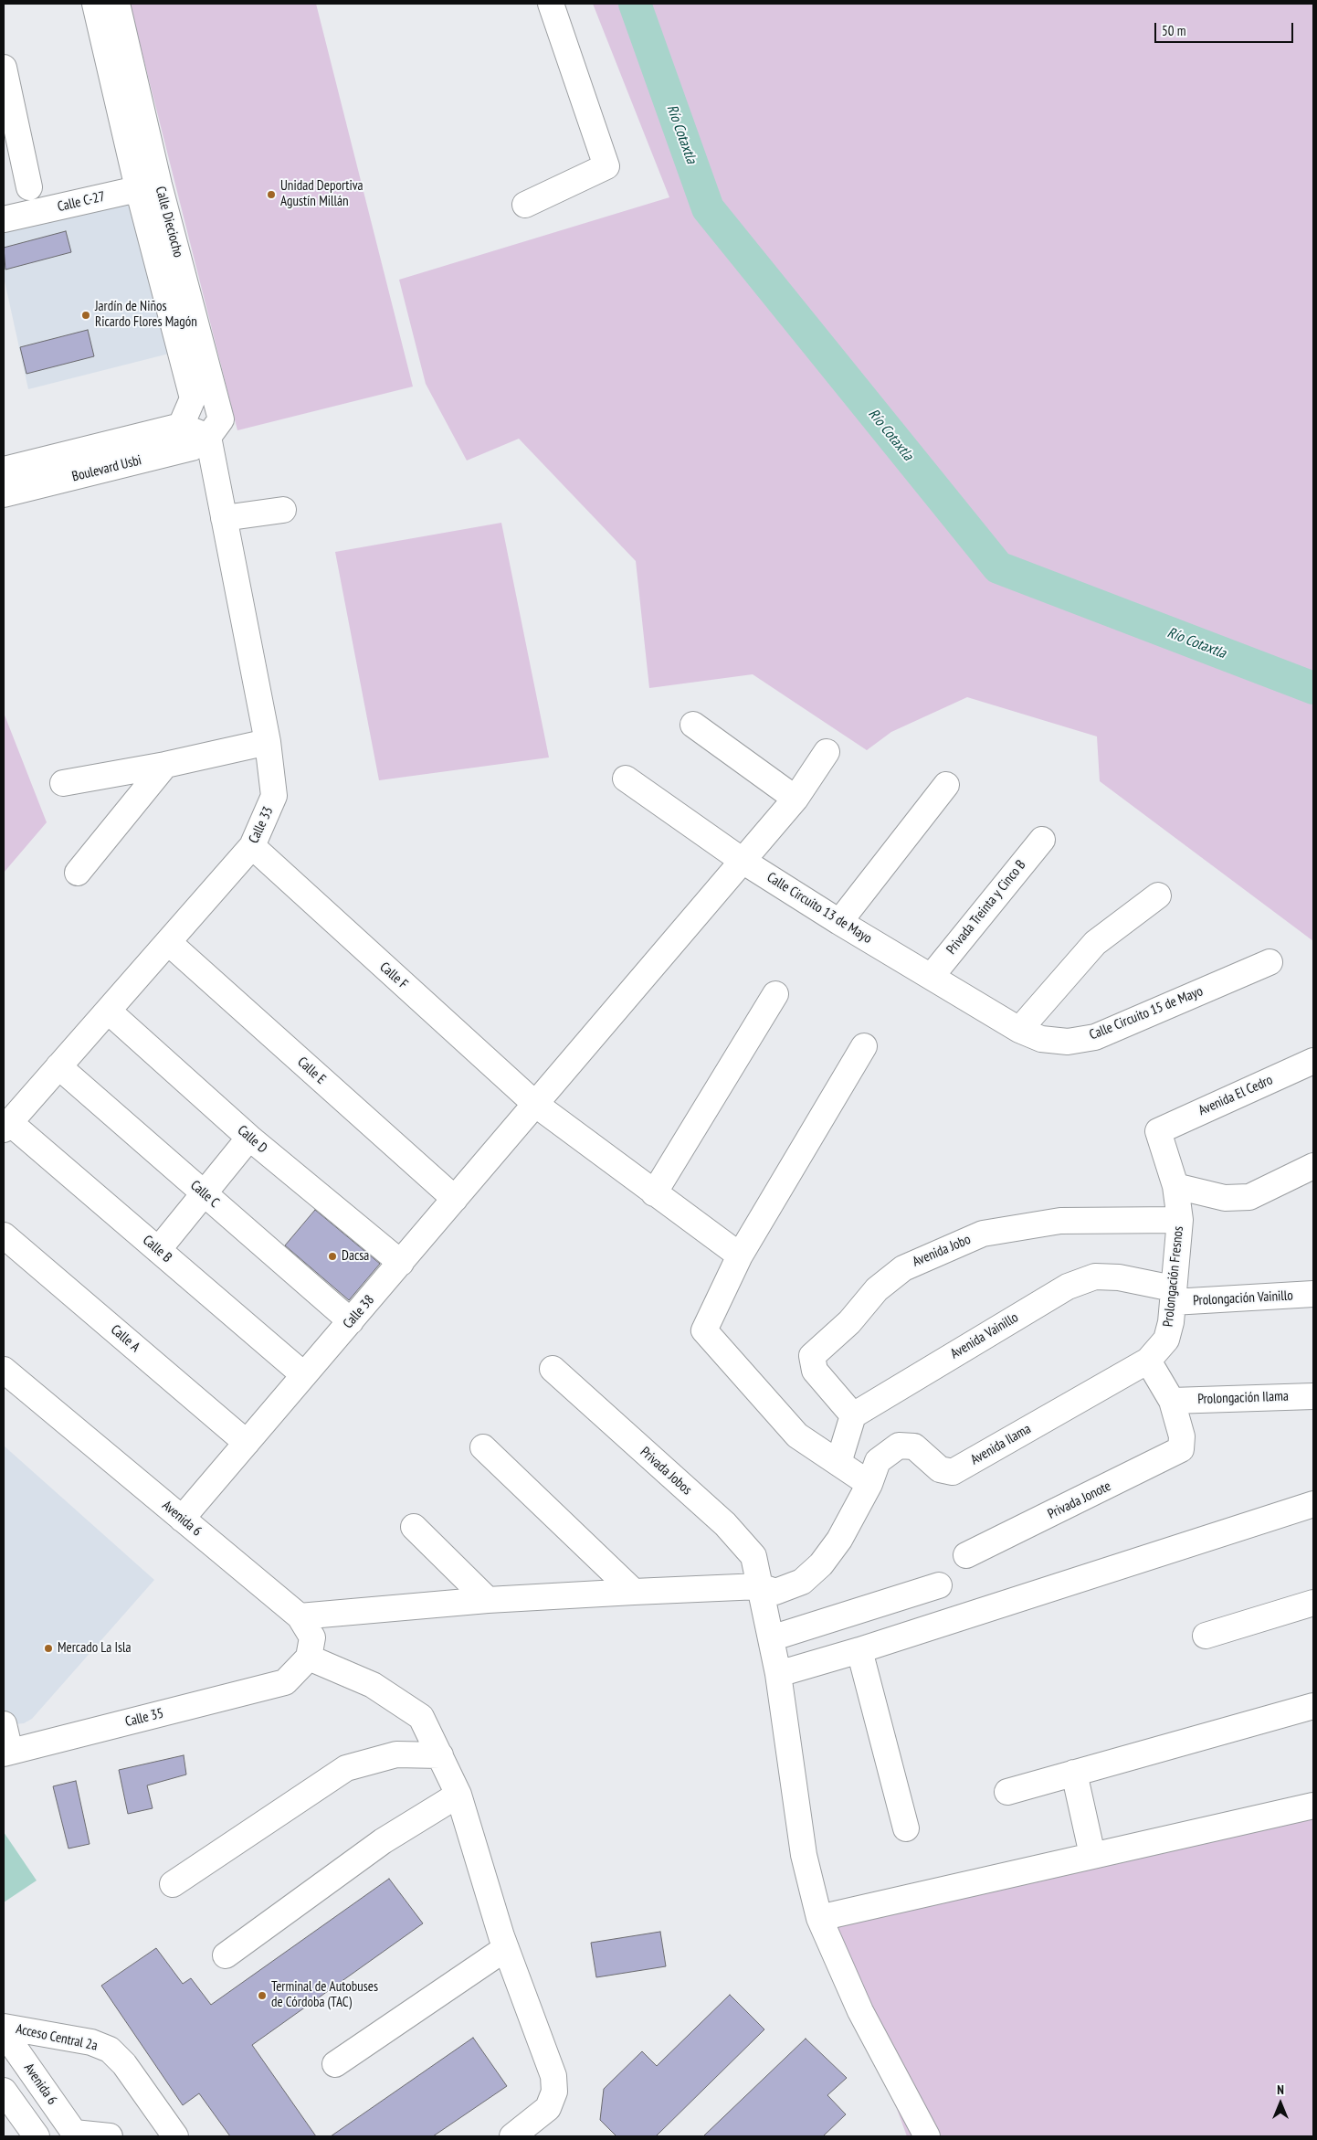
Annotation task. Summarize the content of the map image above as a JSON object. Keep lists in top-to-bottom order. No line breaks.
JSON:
{"streets":{"street":["Calle C-27","Calle Dieciocho","Boulevard Usbi","Calle 33","Privada Treinta y Cinco B","Calle Circuito 13 de Mayo","Calle F","Calle Circuito 15 de Mayo","Calle E","Avenida El Cedro","Calle D","Calle C","Calle B","Avenida Jobo","Prolongación Fresnos","Prolongación Vainillo","Calle 38","Avenida Vainillo","Calle A","Prolongación Ilama","Avenida Ilama","Privada Jobos","Privada Jonote","Avenida 6","Calle 35","Acceso Central 2a"]},"crossings":[["Calle C-27","Calle Dieciocho"],["Calle Dieciocho","Boulevard Usbi"],["Calle Dieciocho","Calle 33"],["Boulevard Usbi","Calle 33"],["Calle 33","Calle F"],["Calle 33","Calle E"],["Calle 33","Calle D"],["Calle 33","Calle C"],["Calle 33","Calle B"],["Privada Treinta y Cinco B","Calle Circuito 13 de Mayo"],["Calle Circuito 13 de Mayo","Calle Circuito 15 de Mayo"],["Calle Circuito 13 de Mayo","Calle 38"],["Calle F","Calle 38"],["Calle E","Calle 38"],["Avenida El Cedro","Prolongación Fresnos"],["Calle D","Calle 38"],["Calle C","Calle 38"],["Calle B","Calle 38"],["Avenida Jobo","Prolongación Fresnos"],["Avenida Jobo","Avenida Vainillo"],["Prolongación Fresnos","Prolongación Vainillo"],["Prolongación Fresnos","Avenida Vainillo"],["Prolongación Fresnos","Avenida Ilama"],["Prolongación Vainillo","Avenida Vainillo"],["Calle 38","Calle A"],["Calle 38","Avenida 6"],["Prolongación Ilama","Privada Jonote"],["Avenida Ilama","Privada Jobos"],["Avenida Ilama","Avenida 6"],["Avenida 6","Calle 35"]],"water":["Río Cotaxtla"],"places":["Unidad Deportiva Agustín Millán","Jardín de Niños Ricardo Flores Magón","Dacsa","Mercado La Isla","Terminal de Autobuses de Córdoba (TAC)"],"scale_bar":"50 m","north":"top"}
